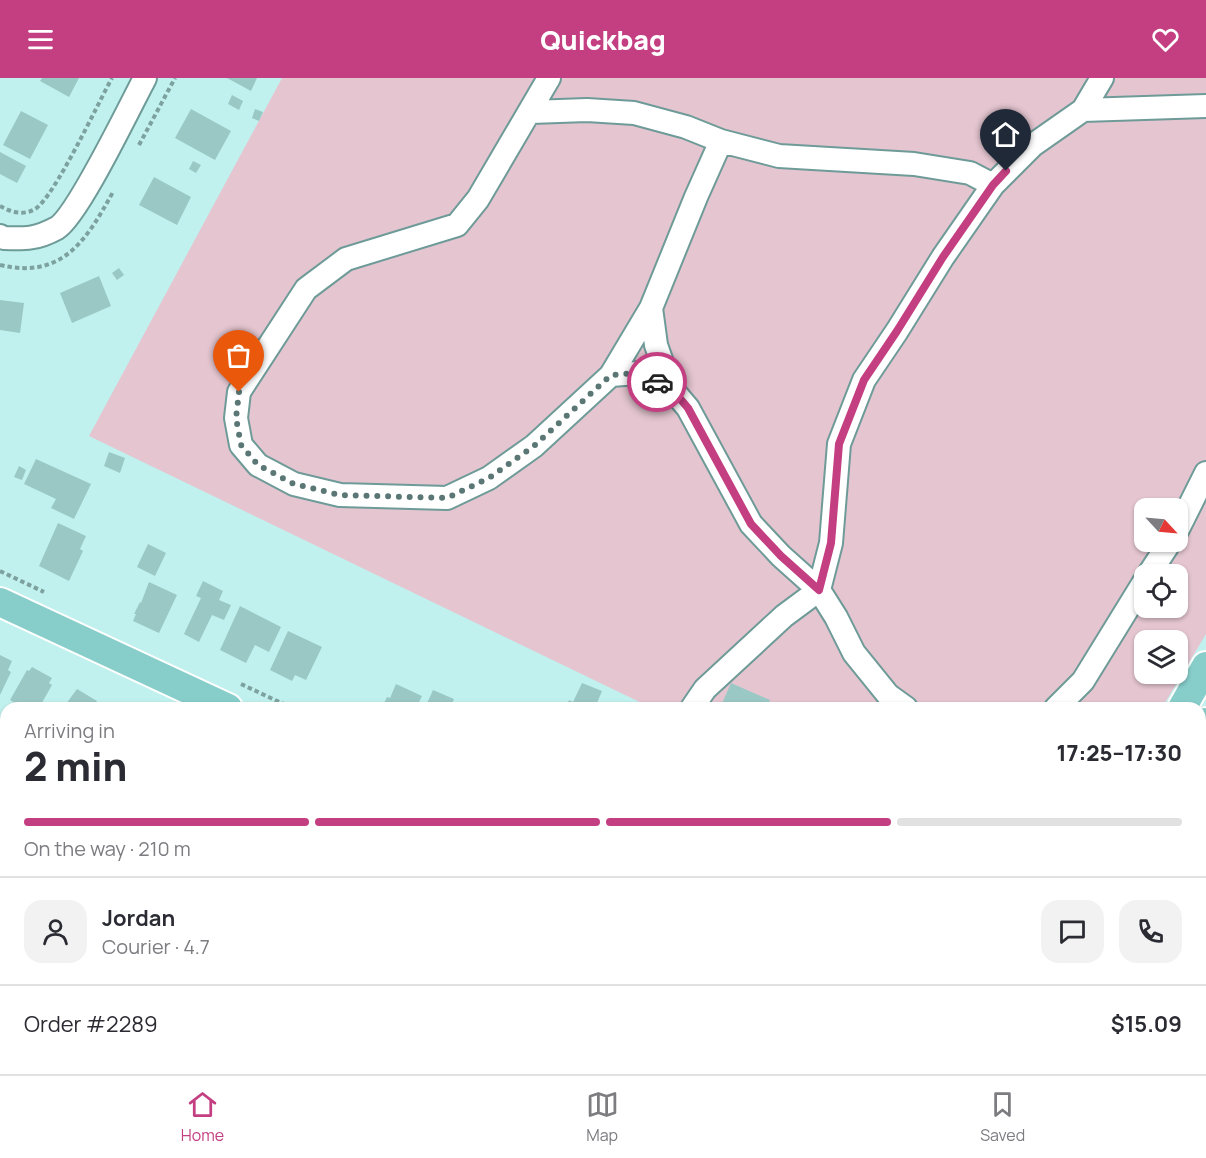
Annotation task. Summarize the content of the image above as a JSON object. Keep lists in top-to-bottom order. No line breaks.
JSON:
{"north":"bottom right","page":{"header":"Quickbag","heading":["2 min","Arriving in","17:25–17:30"],"panel":["Jordan","Courier · 4.7","Order #2289","$15.09"],"bar":"On the way · 210 m","tabs":["Home","Map","Saved"]}}
